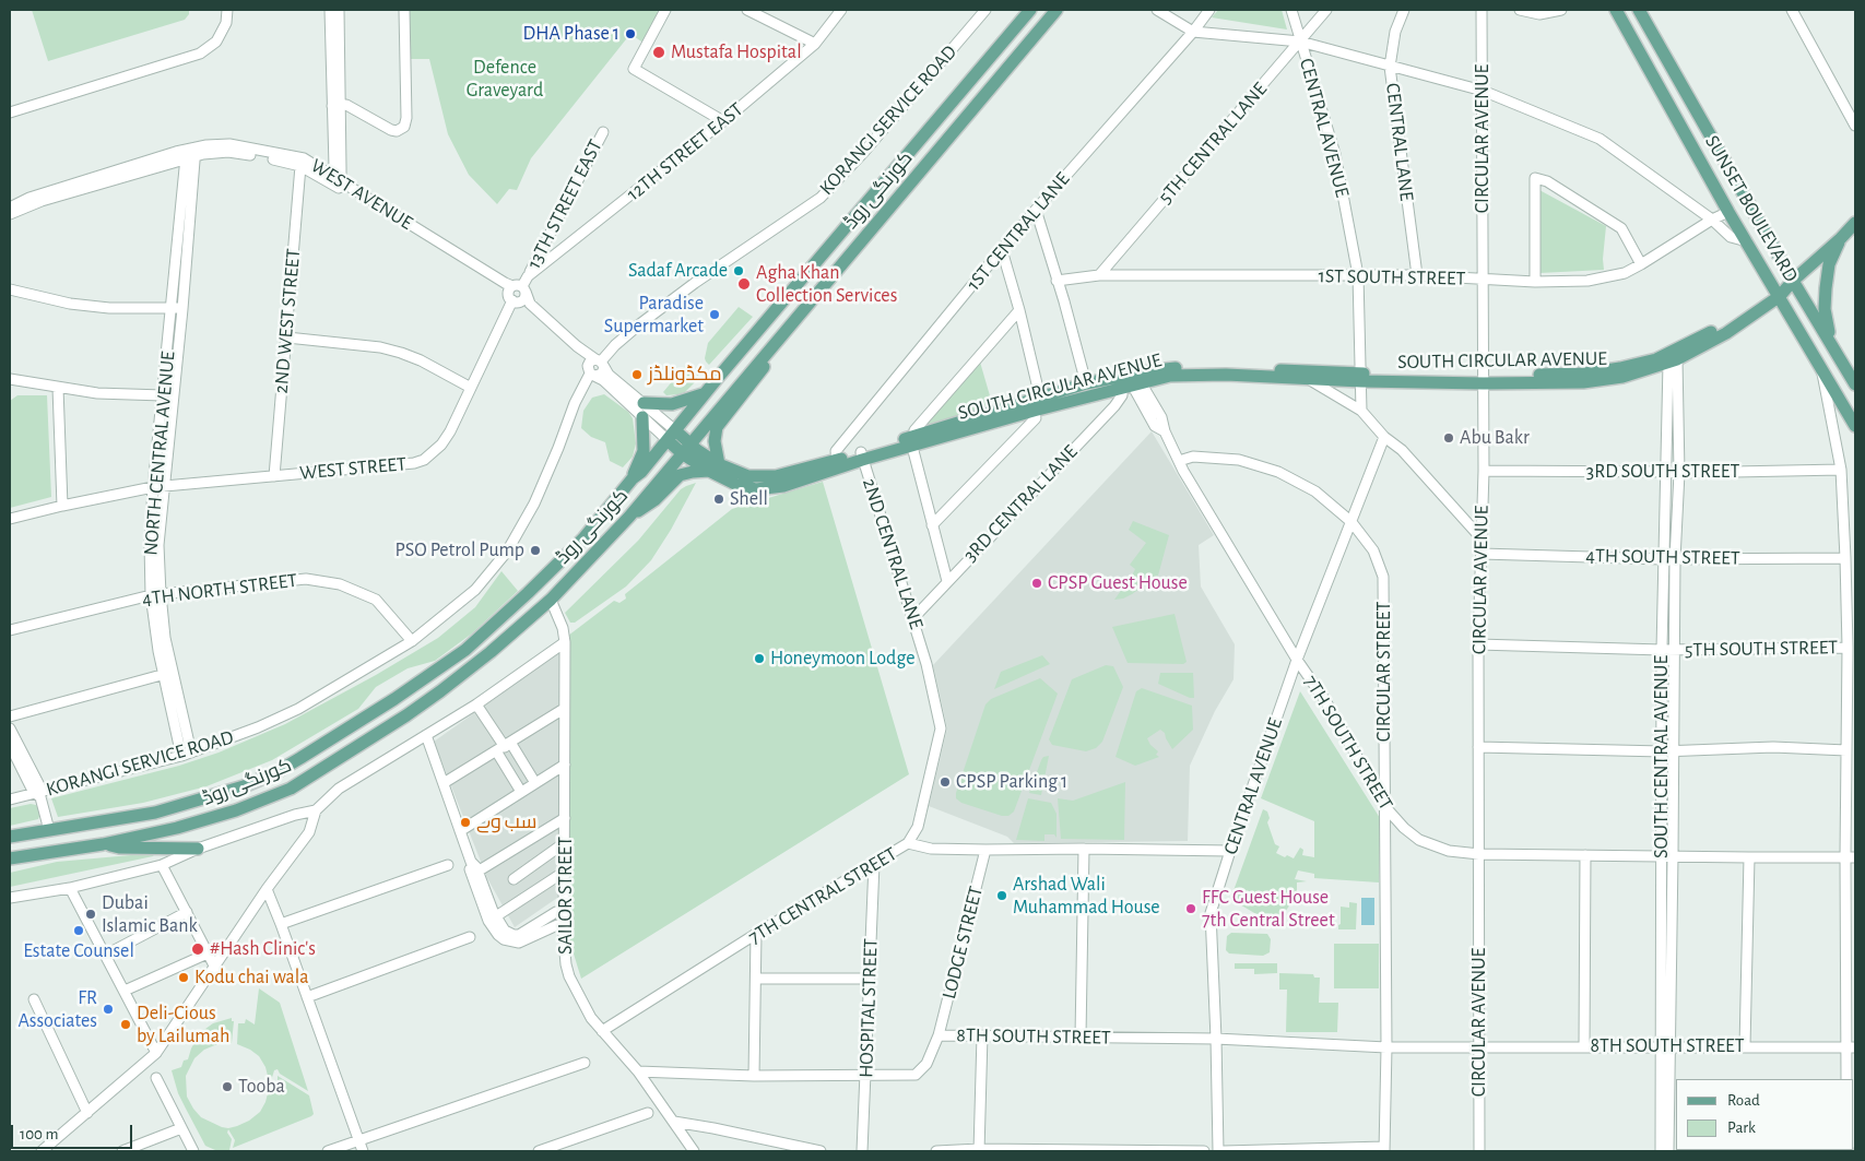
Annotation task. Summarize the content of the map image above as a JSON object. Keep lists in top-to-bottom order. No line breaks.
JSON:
{"streets":{"main road":["کورنگی روڈ","SUNSET BOULEVARD","SOUTH CIRCULAR AVENUE"],"street":["KORANGI SERVICE ROAD","CENTRAL AVENUE","CIRCULAR AVENUE","CENTRAL LANE","5TH CENTRAL LANE","12TH STREET EAST","WEST AVENUE","13TH STREET EAST","1ST CENTRAL LANE","1ST SOUTH STREET","2ND WEST STREET","NORTH CENTRAL AVENUE","WEST STREET","3RD SOUTH STREET","3RD CENTRAL LANE","2ND CENTRAL LANE","4TH SOUTH STREET","4TH NORTH STREET","5TH SOUTH STREET","CIRCULAR STREET","7TH SOUTH STREET","SOUTH CENTRAL AVENUE","SAILOR STREET","7TH CENTRAL STREET","LODGE STREET","HOSPITAL STREET","8TH SOUTH STREET"]},"crossings":[["KORANGI SERVICE ROAD","WEST AVENUE"],["KORANGI SERVICE ROAD","NORTH CENTRAL AVENUE"],["KORANGI SERVICE ROAD","4TH NORTH STREET"],["CENTRAL AVENUE","5TH CENTRAL LANE"],["CENTRAL AVENUE","1ST SOUTH STREET"],["CENTRAL AVENUE","SOUTH CIRCULAR AVENUE"],["CENTRAL AVENUE","CIRCULAR STREET"],["CENTRAL AVENUE","7TH SOUTH STREET"],["CENTRAL AVENUE","7TH CENTRAL STREET"],["CENTRAL AVENUE","8TH SOUTH STREET"],["CIRCULAR AVENUE","1ST SOUTH STREET"],["CIRCULAR AVENUE","SOUTH CIRCULAR AVENUE"],["CIRCULAR AVENUE","3RD SOUTH STREET"],["CIRCULAR AVENUE","4TH SOUTH STREET"],["CIRCULAR AVENUE","5TH SOUTH STREET"],["CIRCULAR AVENUE","7TH SOUTH STREET"],["CIRCULAR AVENUE","8TH SOUTH STREET"],["CENTRAL LANE","1ST SOUTH STREET"],["5TH CENTRAL LANE","1ST SOUTH STREET"],["12TH STREET EAST","WEST AVENUE"],["12TH STREET EAST","13TH STREET EAST"],["12TH STREET EAST","WEST STREET"],["کورنگی روڈ","WEST AVENUE"],["کورنگی روڈ","SOUTH CIRCULAR AVENUE"],["کورنگی روڈ","SAILOR STREET"],["WEST AVENUE","2ND WEST STREET"],["WEST AVENUE","SOUTH CIRCULAR AVENUE"],["WEST AVENUE","NORTH CENTRAL AVENUE"],["WEST AVENUE","WEST STREET"],["SUNSET BOULEVARD","1ST SOUTH STREET"],["SUNSET BOULEVARD","SOUTH CIRCULAR AVENUE"],["1ST CENTRAL LANE","SOUTH CIRCULAR AVENUE"],["2ND WEST STREET","WEST STREET"],["SOUTH CIRCULAR AVENUE","3RD CENTRAL LANE"],["SOUTH CIRCULAR AVENUE","2ND CENTRAL LANE"],["SOUTH CIRCULAR AVENUE","7TH SOUTH STREET"],["SOUTH CIRCULAR AVENUE","SOUTH CENTRAL AVENUE"],["NORTH CENTRAL AVENUE","WEST STREET"],["NORTH CENTRAL AVENUE","4TH NORTH STREET"],["3RD SOUTH STREET","SOUTH CENTRAL AVENUE"],["3RD CENTRAL LANE","2ND CENTRAL LANE"],["3RD CENTRAL LANE","7TH SOUTH STREET"],["2ND CENTRAL LANE","7TH CENTRAL STREET"],["4TH SOUTH STREET","SOUTH CENTRAL AVENUE"],["5TH SOUTH STREET","SOUTH CENTRAL AVENUE"],["CIRCULAR STREET","7TH SOUTH STREET"],["CIRCULAR STREET","8TH SOUTH STREET"],["7TH SOUTH STREET","SOUTH CENTRAL AVENUE"],["SOUTH CENTRAL AVENUE","8TH SOUTH STREET"],["SAILOR STREET","7TH CENTRAL STREET"],["SAILOR STREET","8TH SOUTH STREET"],["7TH CENTRAL STREET","LODGE STREET"],["7TH CENTRAL STREET","HOSPITAL STREET"],["LODGE STREET","8TH SOUTH STREET"],["HOSPITAL STREET","8TH SOUTH STREET"]],"parks":["Defence Graveyard"],"places":["DHA Phase 1","Mustafa Hospital","Sadaf Arcade","Agha Khan Collection Services","Paradise Supermarket","مکڈونلڈز","Abu Bakr","Shell","PSO Petrol Pump","CPSP Guest House","Honeymoon Lodge","CPSP Parking 1","سب وے","Arshad Wali Muhammad House","FFC Guest House 7th Central Street","Dubai Islamic Bank","Estate Counsel","#Hash Clinic's","Kodu chai wala","FR Associates","Deli-Cious by Lailumah","Tooba"],"legend":["Road","Park"],"scale_bar":"100 m"}
